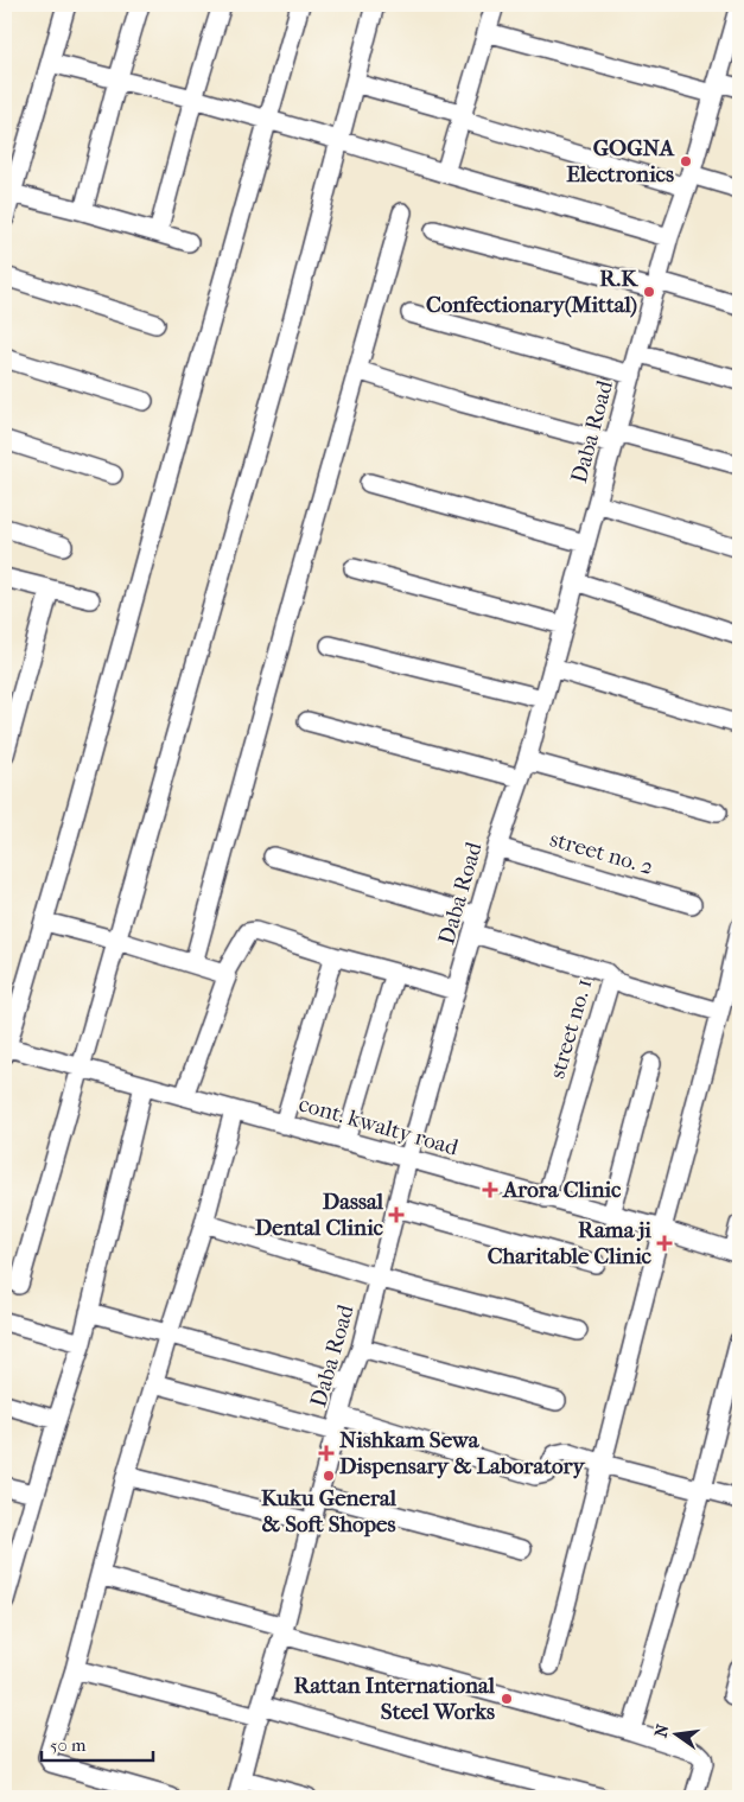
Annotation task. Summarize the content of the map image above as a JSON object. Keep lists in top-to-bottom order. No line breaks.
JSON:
{"streets":{"street":["Daba Road","street no. 2","street no. 1","cont. kwalty road"]},"crossings":[["Daba Road","street no. 2"],["Daba Road","street no. 1"],["Daba Road","cont. kwalty road"],["street no. 1","cont. kwalty road"]],"places":{"other":["GOGNA Electronics","R.K Confectionary(Mittal)","Kuku General & Soft Shopes","Rattan International Steel Works"],"health":["Arora Clinic","Dassal Dental Clinic","Rama ji Charitable Clinic","Nishkam Sewa Dispensary & Laboratory"]},"scale_bar":"50 m","north":"left"}
